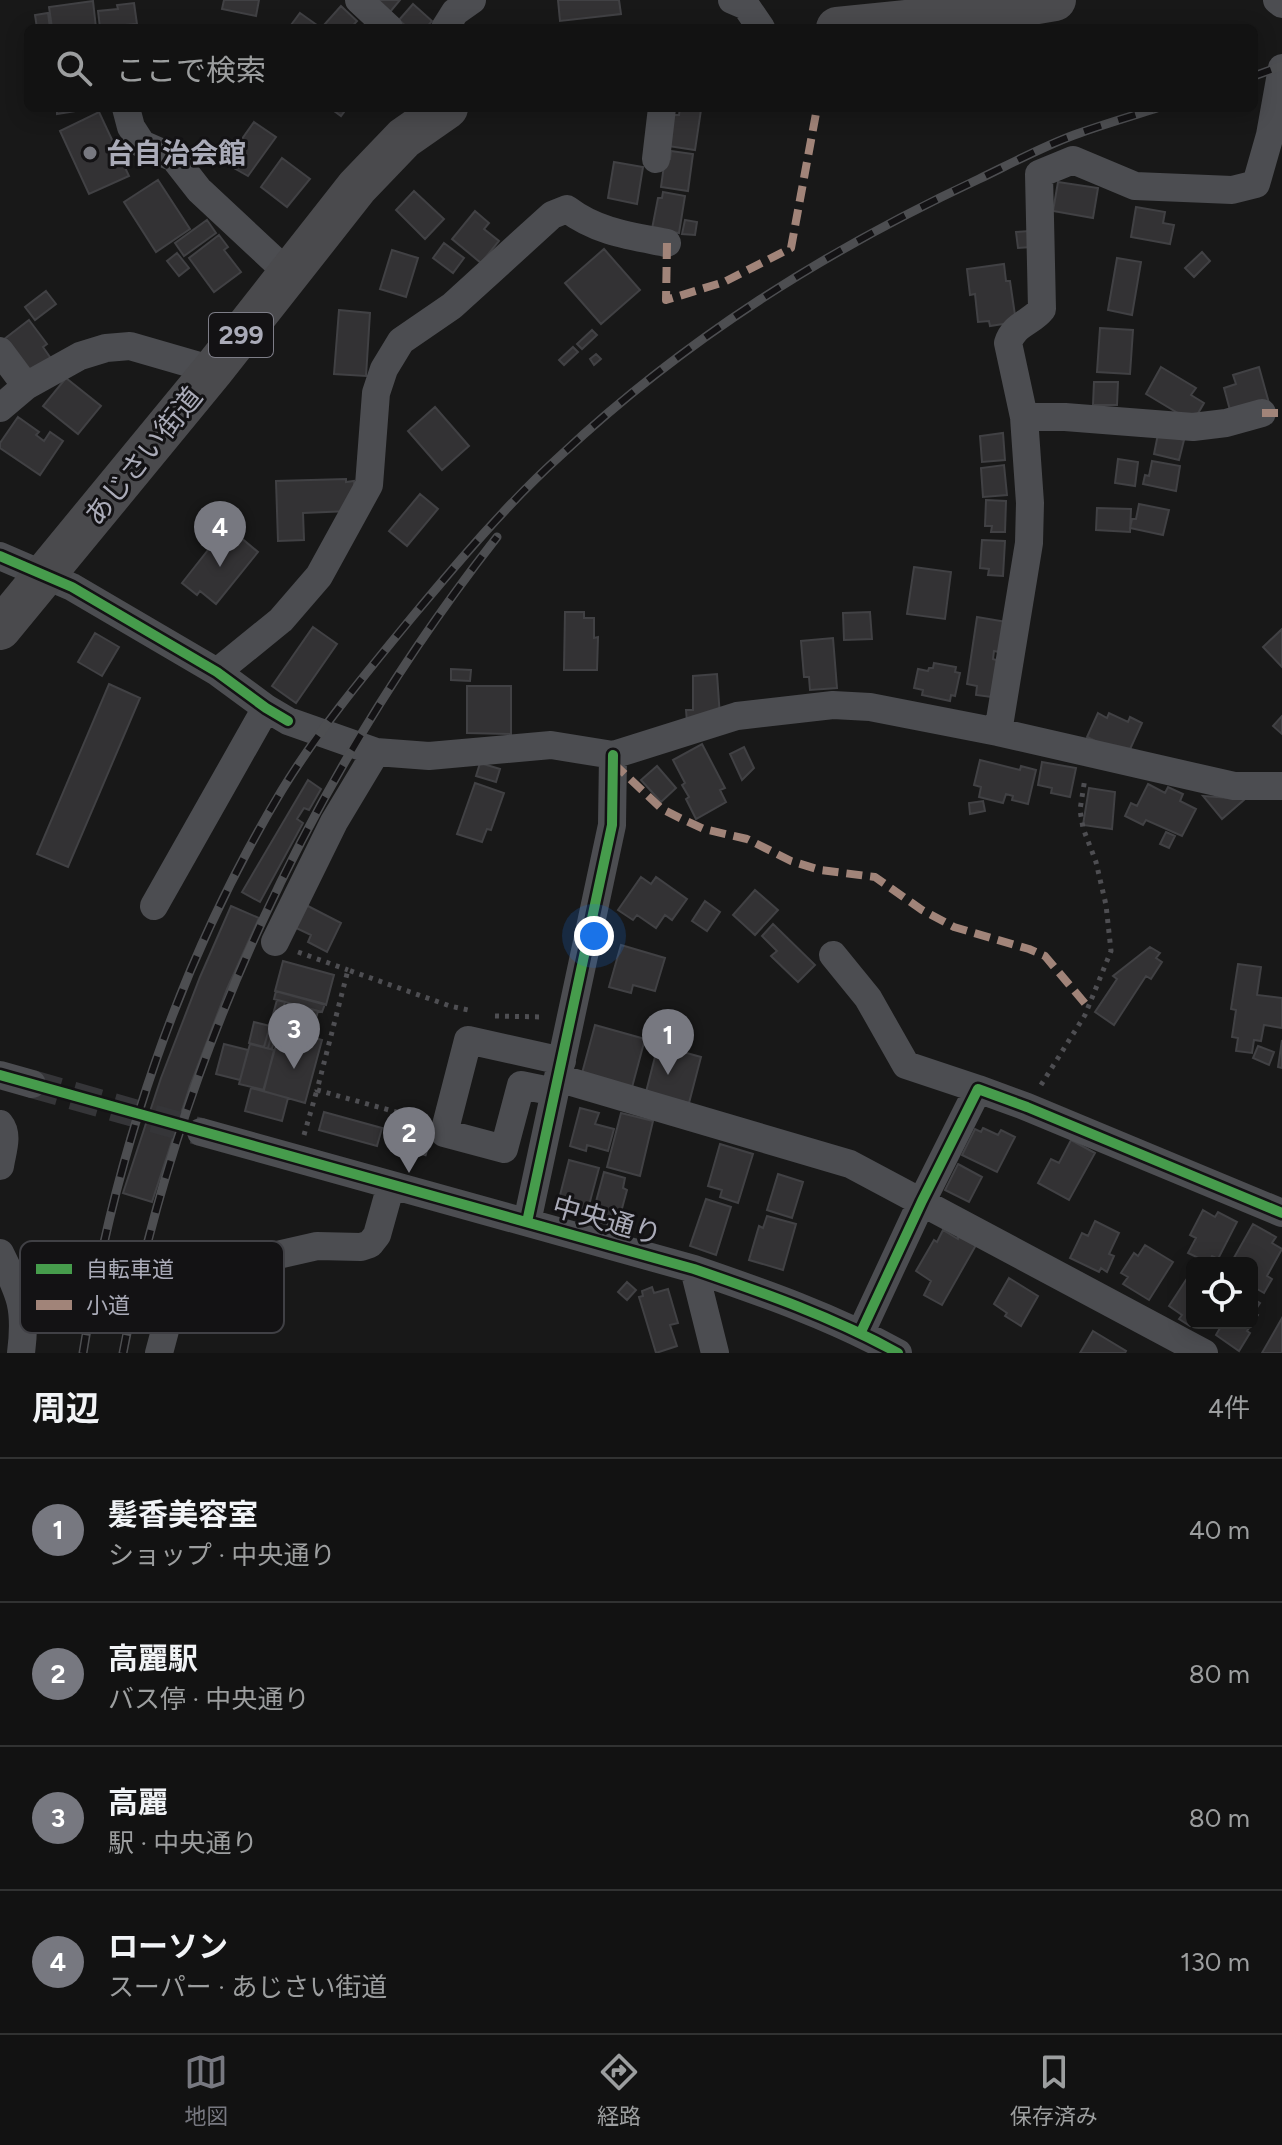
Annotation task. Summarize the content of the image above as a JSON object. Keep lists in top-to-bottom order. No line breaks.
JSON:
{"streets":{"highway":["299","あじさい街道"],"street":["中央通り"]},"places":["台自治会館"],"legend":["自転車道","小道"],"page":{"search":"ここで検索","pins":["4","3","1","2"],"heading":["周辺","4件"],"list":[{"mark":"1","name":"髪香美容室","note":"ショップ · 中央通り","value":"40 m"},{"mark":"2","name":"高麗駅","note":"バス停 · 中央通り","value":"80 m"},{"mark":"3","name":"高麗","note":"駅 · 中央通り","value":"80 m"},{"mark":"4","name":"ローソン","note":"スーパー · あじさい街道","value":"130 m"}],"nav":["地図","経路","保存済み"]}}
